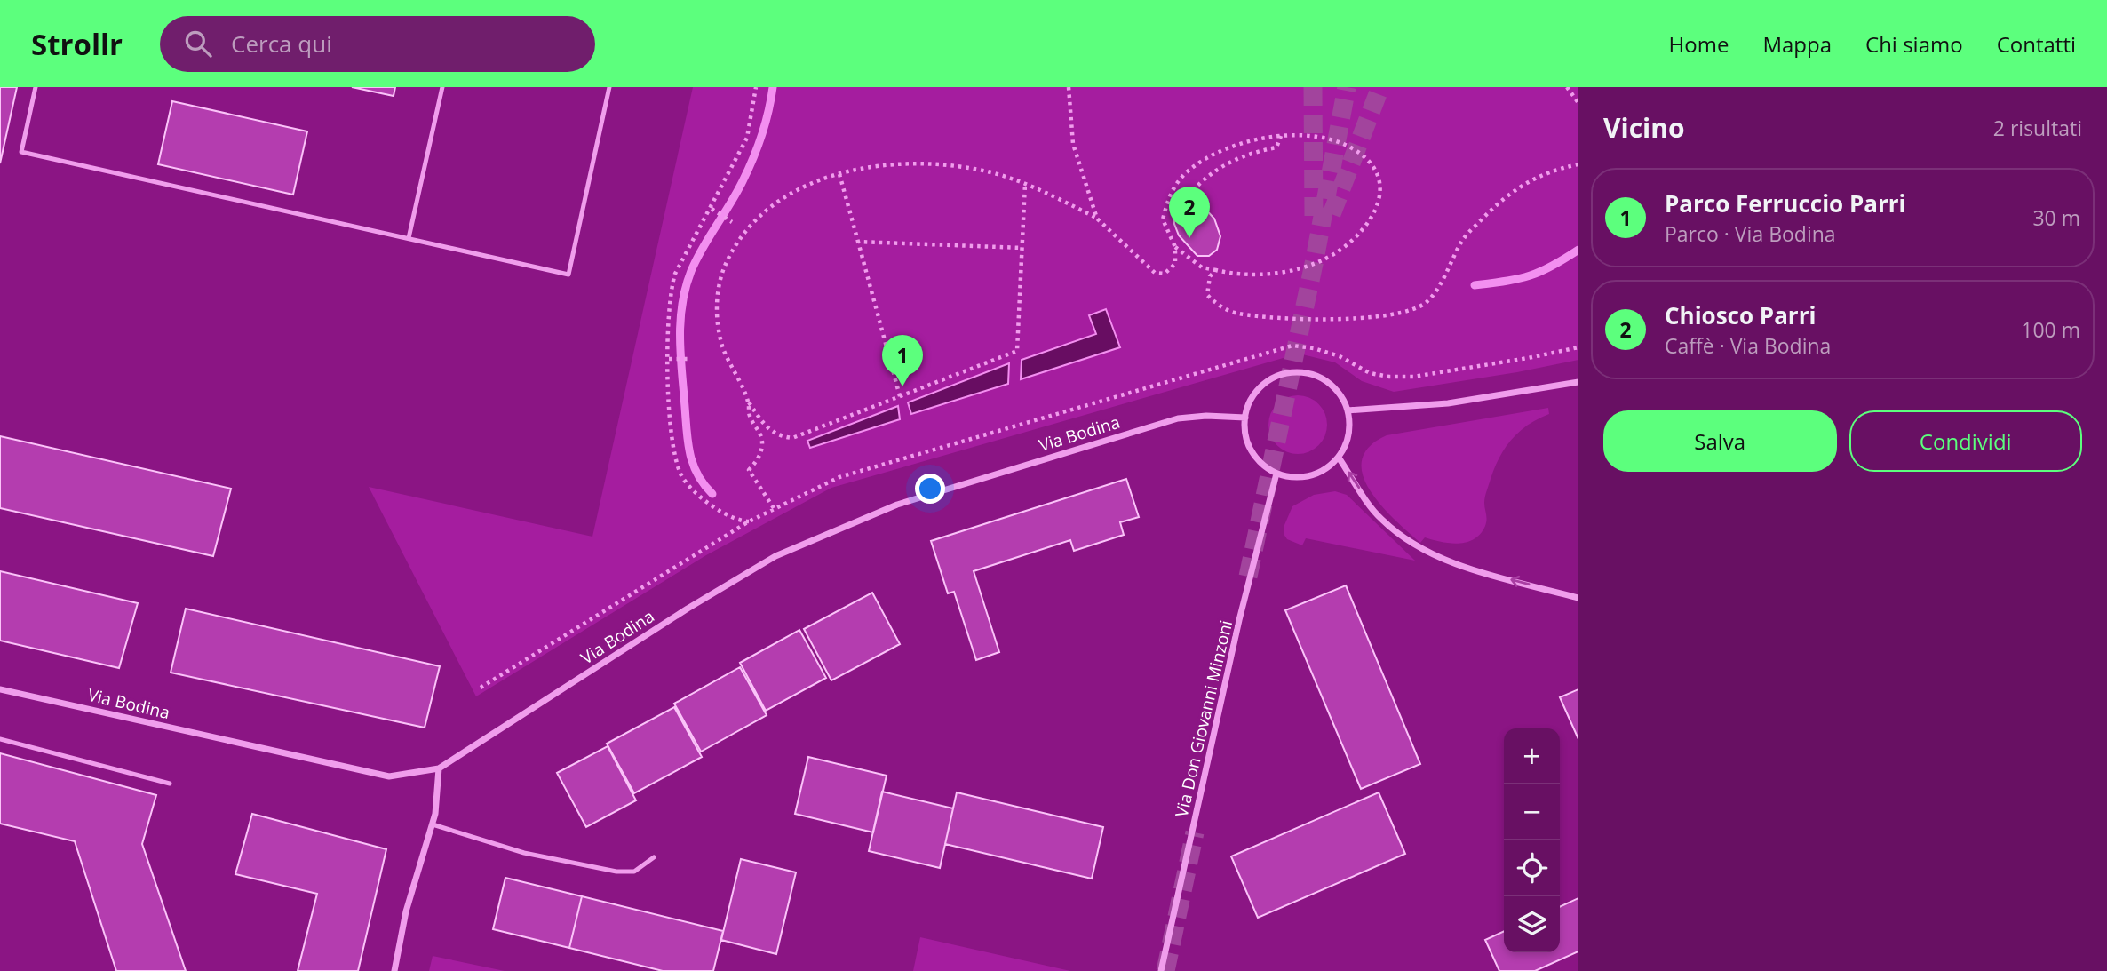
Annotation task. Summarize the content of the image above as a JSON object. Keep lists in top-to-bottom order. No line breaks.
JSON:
{"streets":{"street":["Via Bodina","Via Don Giovanni Minzoni"]},"crossings":[["Via Bodina","Via Don Giovanni Minzoni"]],"page":{"header":"Strollr","search":"Cerca qui","nav":["Home","Mappa","Chi siamo","Contatti"],"heading":["Vicino","2 risultati"],"list":[{"mark":"1","name":"Parco Ferruccio Parri","note":"Parco · Via Bodina","value":"30 m"},{"mark":"2","name":"Chiosco Parri","note":"Caffè · Via Bodina","value":"100 m"}],"pins":["2","1"],"buttons":["Salva","Condividi"],"map_buttons":["+","−"]}}
